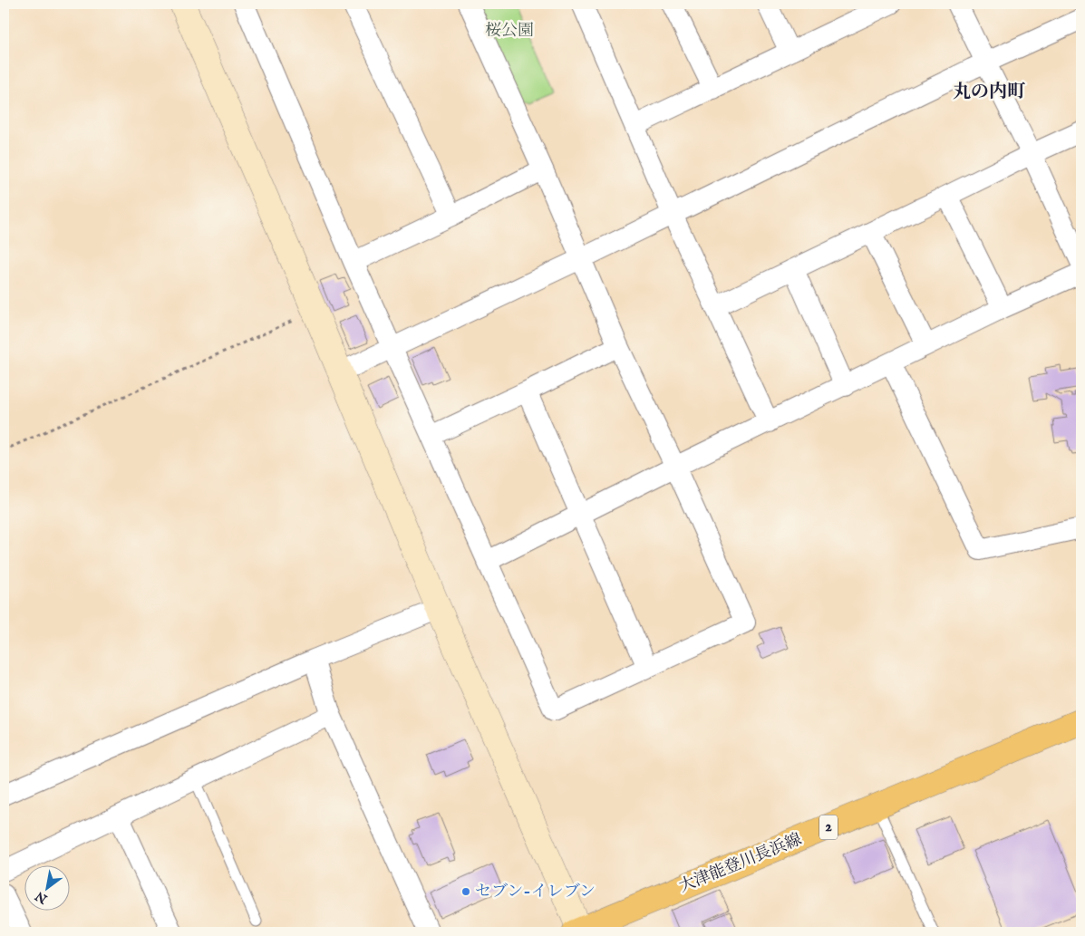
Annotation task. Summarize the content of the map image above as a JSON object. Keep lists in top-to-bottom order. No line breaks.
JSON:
{"streets":{"main road":["2","大津能登川長浜線"]},"districts":["丸の内町"],"parks":["桜公園"],"places":["セブン-イレブン"],"north":"bottom left"}
